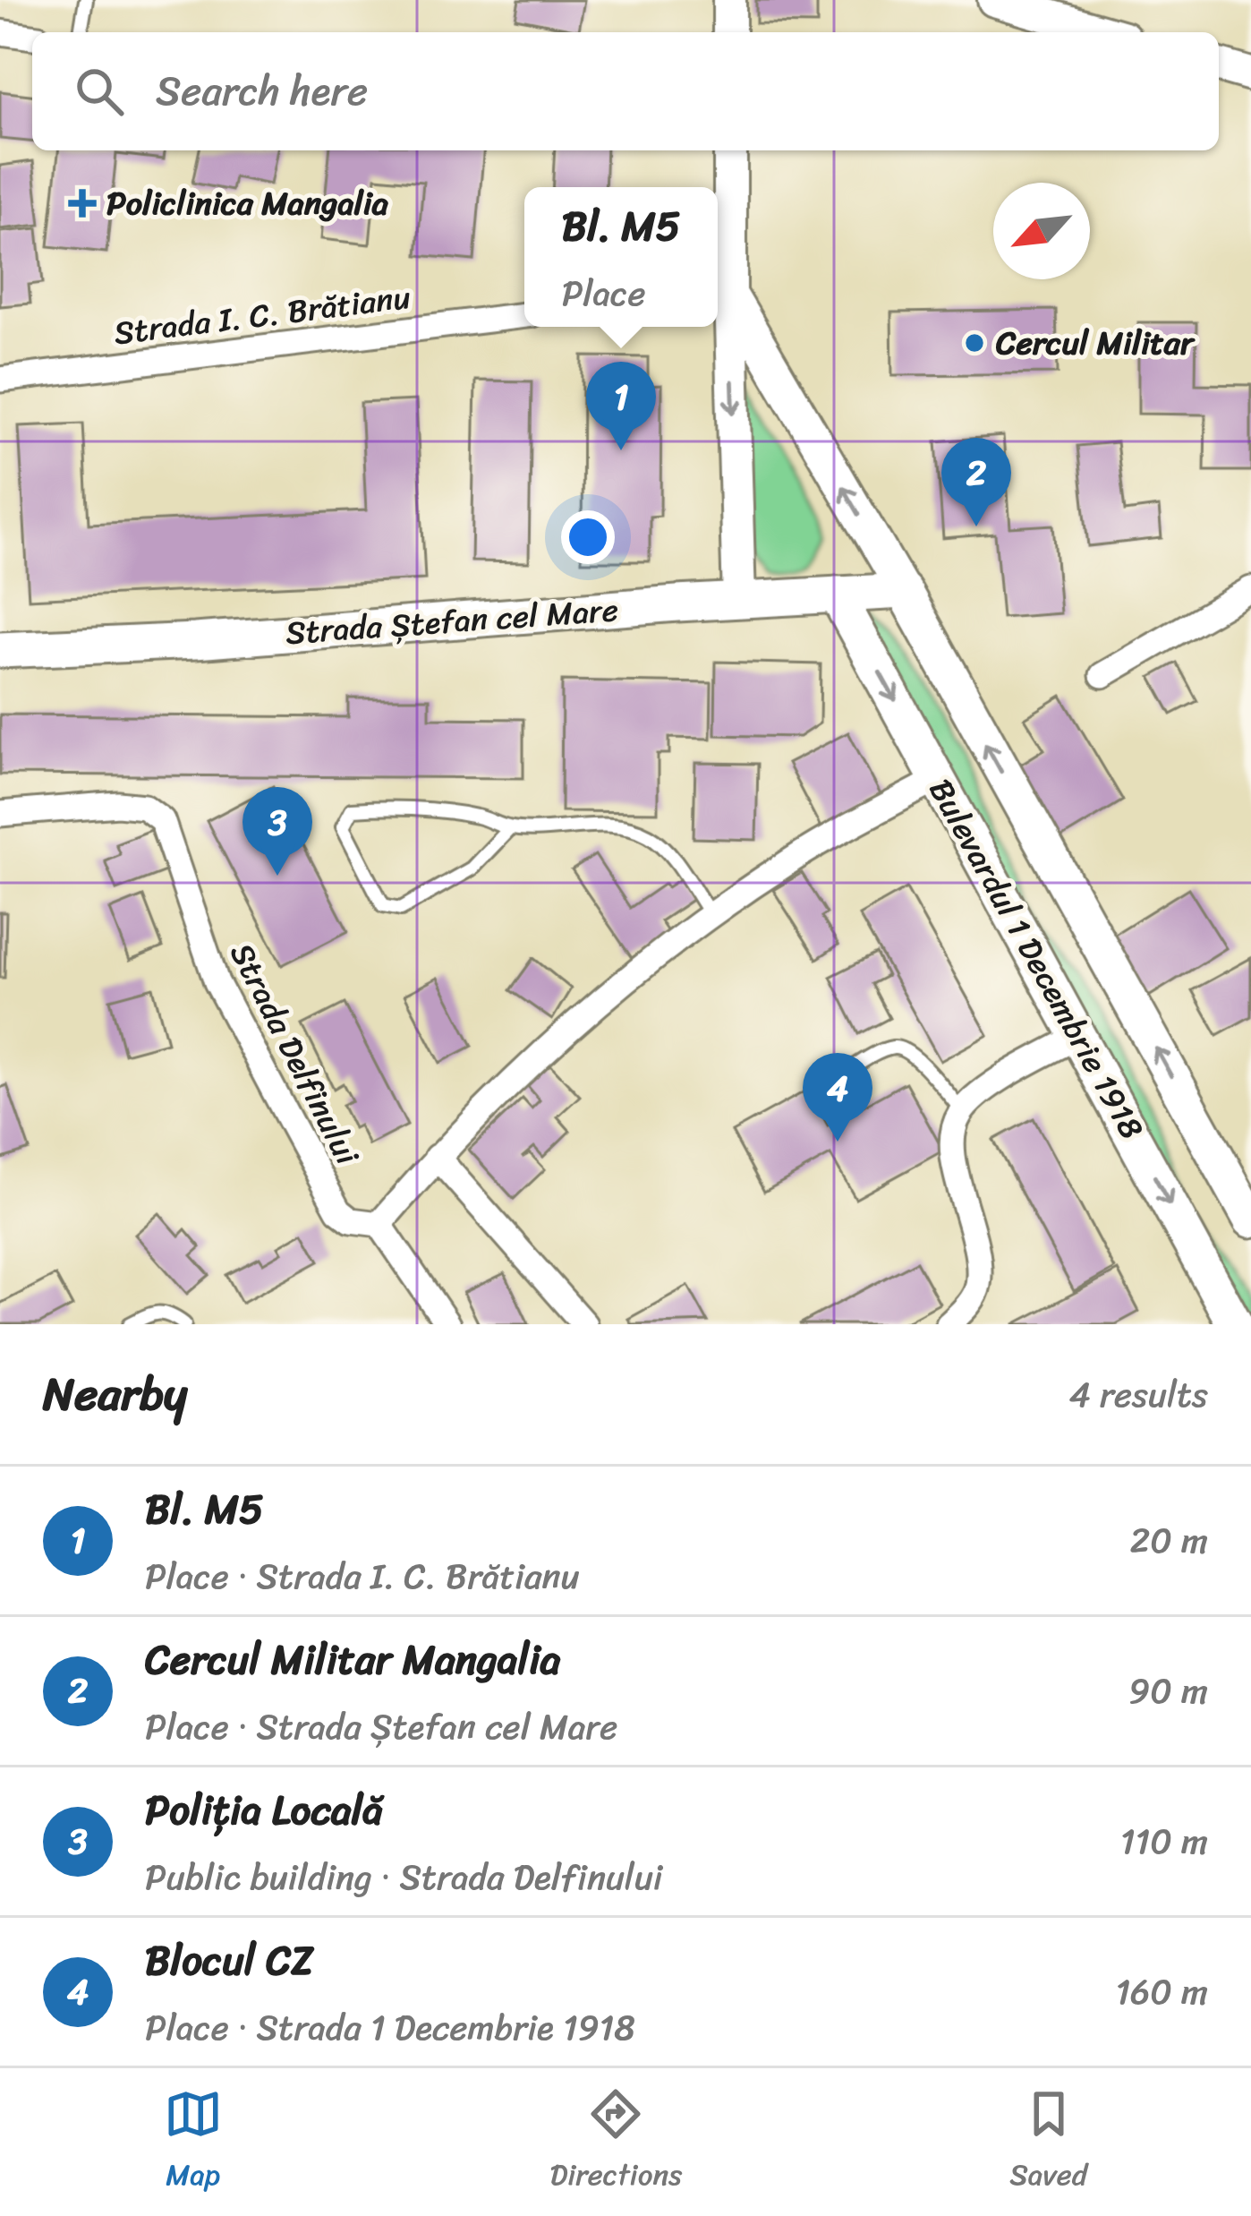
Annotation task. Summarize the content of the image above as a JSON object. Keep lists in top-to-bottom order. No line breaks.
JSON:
{"streets":{"main road":["Strada Ștefan cel Mare","Bulevardul 1 Decembrie 1918"],"street":["Strada I. C. Brătianu","Strada Delfinului"]},"crossings":[["Strada Ștefan cel Mare","Bulevardul 1 Decembrie 1918"]],"places":{"health":["Policlinica Mangalia"],"other":["Cercul Militar"]},"north":"bottom left","page":{"search":"Search here","popup":["Bl. M5","Place"],"pins":["1","2","3","4"],"heading":["Nearby","4 results"],"list":[{"mark":"1","name":"Bl. M5","note":"Place · Strada I. C. Brătianu","value":"20 m"},{"mark":"2","name":"Cercul Militar Mangalia","note":"Place · Strada Ștefan cel Mare","value":"90 m"},{"mark":"3","name":"Poliția Locală","note":"Public building · Strada Delfinului","value":"110 m"},{"mark":"4","name":"Blocul CZ","note":"Place · Strada 1 Decembrie 1918","value":"160 m"}],"nav":["Map","Directions","Saved"]}}
